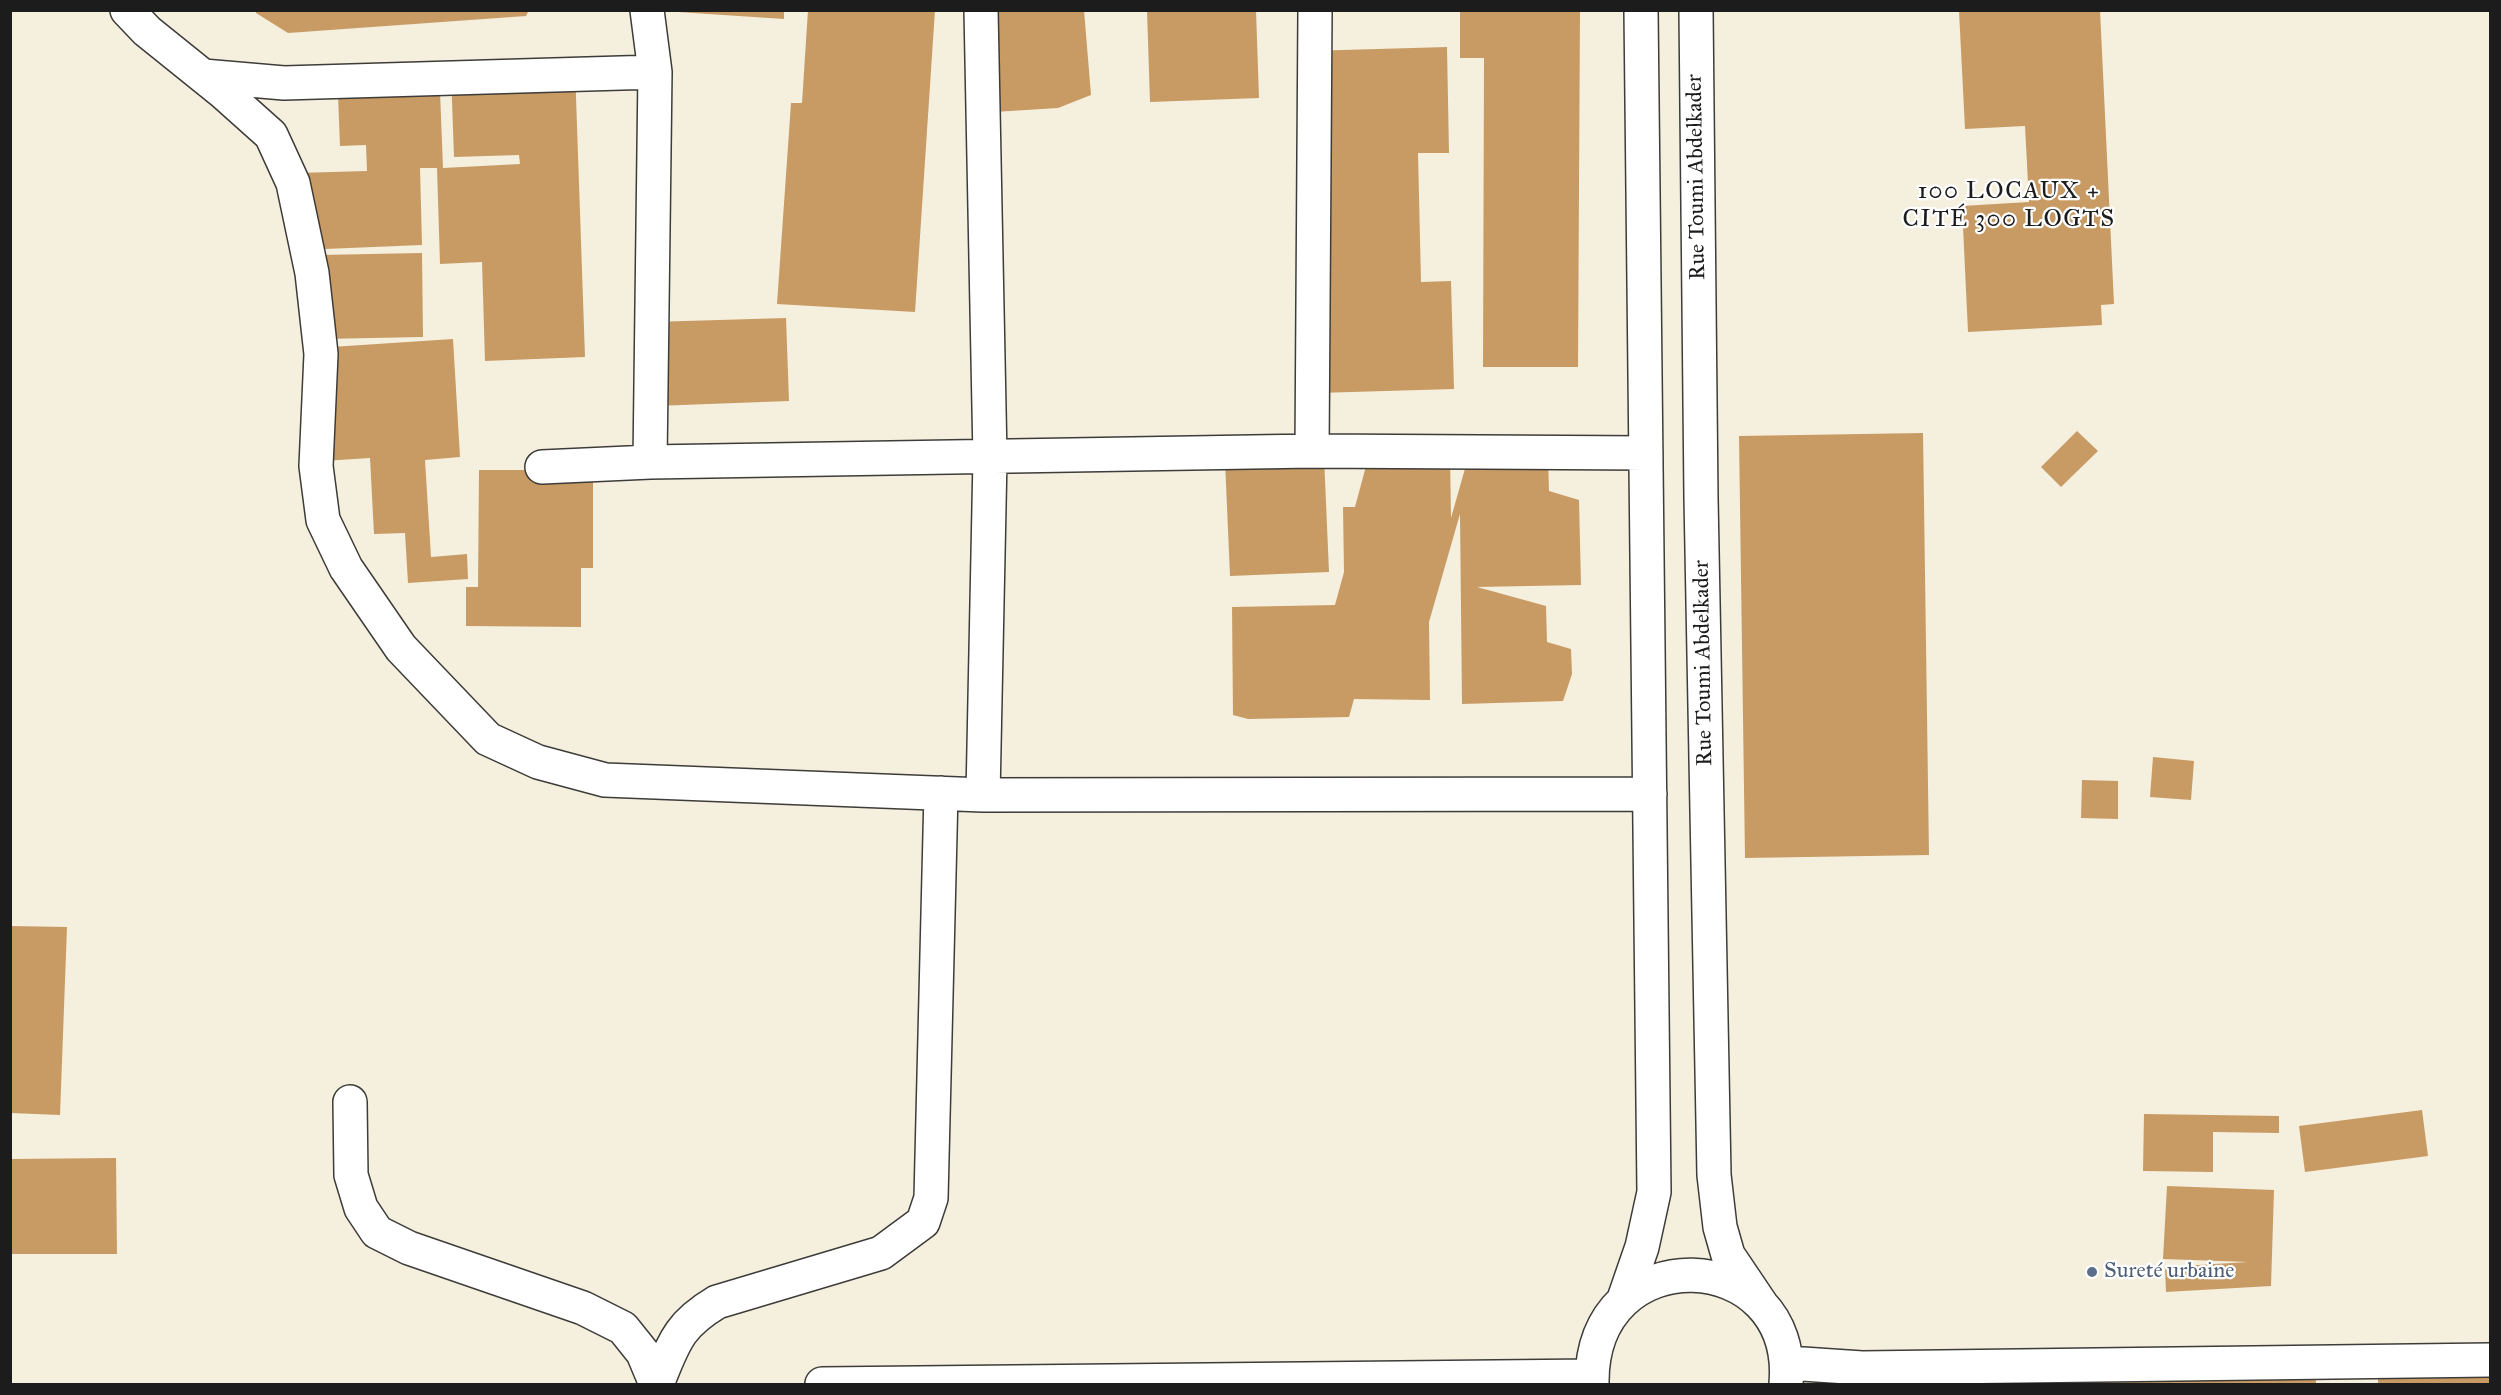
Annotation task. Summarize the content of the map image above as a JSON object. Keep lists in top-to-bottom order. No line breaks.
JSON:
{"streets":{"street":["Rue Toumi Abdelkader"]},"districts":["100 LOCAUX + CITÉ 300 LOGTS"],"places":["Sureté urbaine"]}
